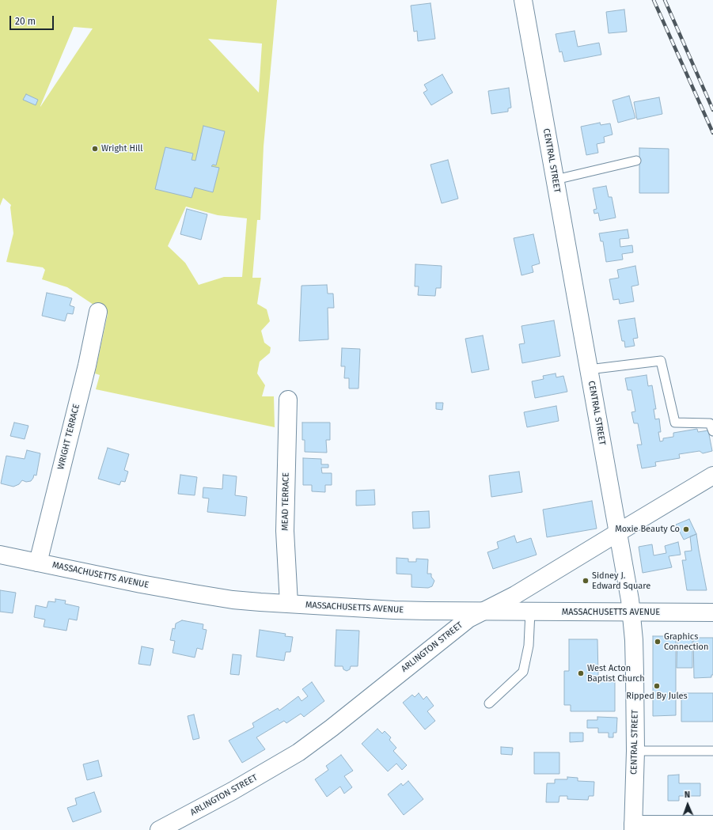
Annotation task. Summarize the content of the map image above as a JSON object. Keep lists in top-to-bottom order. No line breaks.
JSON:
{"streets":{"street":["CENTRAL STREET","WRIGHT TERRACE","MEAD TERRACE","MASSACHUSETTS AVENUE","ARLINGTON STREET"]},"crossings":[["CENTRAL STREET","MASSACHUSETTS AVENUE"],["CENTRAL STREET","ARLINGTON STREET"],["WRIGHT TERRACE","MASSACHUSETTS AVENUE"],["MEAD TERRACE","MASSACHUSETTS AVENUE"],["MASSACHUSETTS AVENUE","ARLINGTON STREET"]],"places":["Wright Hill","Moxie Beauty Co","Sidney J. Edward Square","Graphics Connection","West Acton Baptist Church","Ripped By Jules"],"scale_bar":"20 m","north":"top"}
